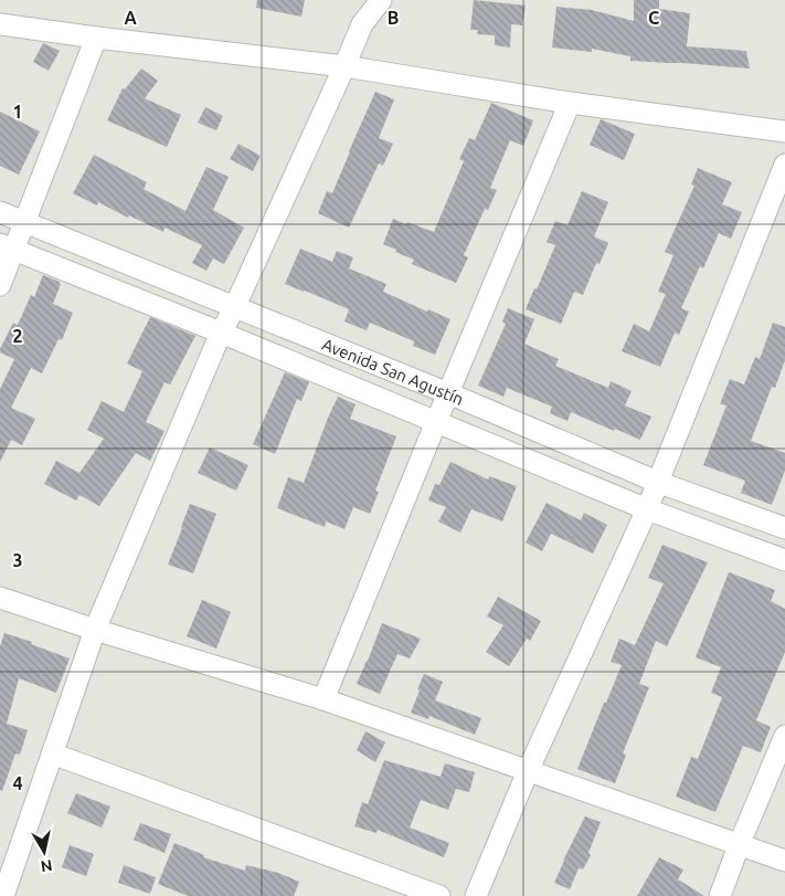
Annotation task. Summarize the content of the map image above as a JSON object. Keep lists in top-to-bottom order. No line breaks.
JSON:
{"streets":{"street":["Avenida San Agustín"]},"north":"bottom","grid":{"columns":["A","B","C"],"rows":["1","2","3","4"]}}
